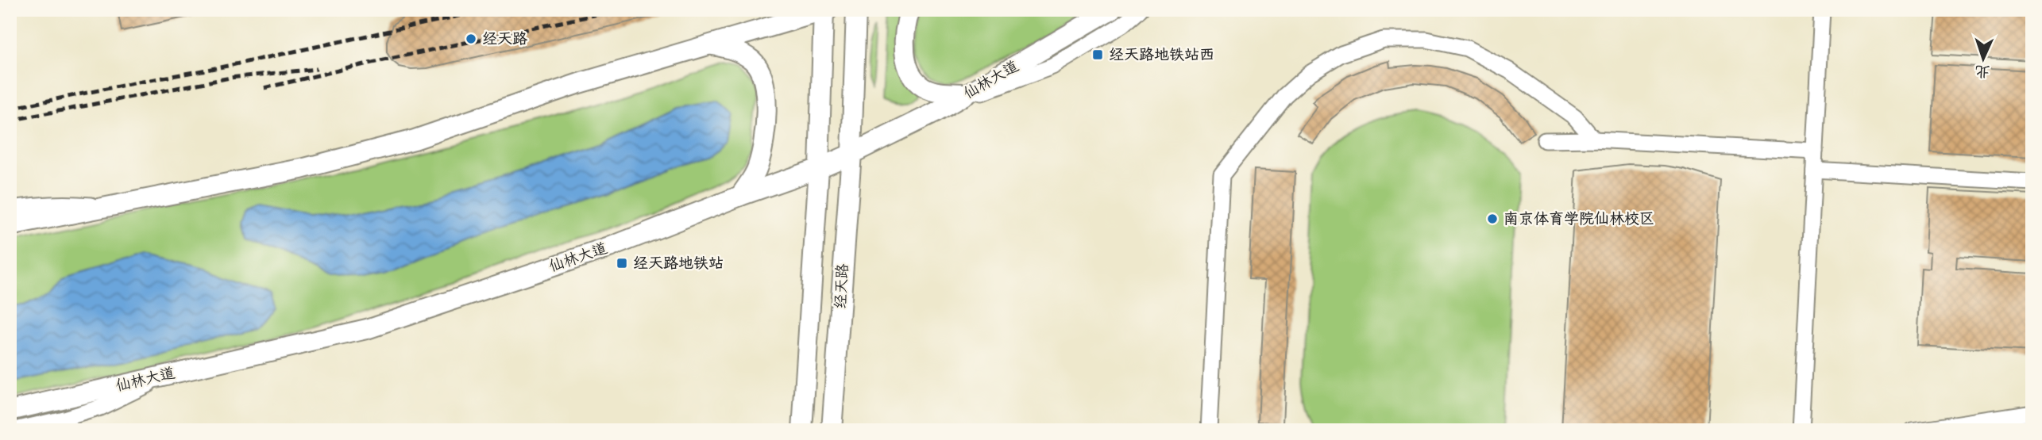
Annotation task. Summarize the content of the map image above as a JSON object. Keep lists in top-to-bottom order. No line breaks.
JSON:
{"streets":{"main road":["仙林大道","经天路"]},"crossings":[["仙林大道","经天路"]],"places":{"other":["经天路","南京体育学院仙林校区"],"transit":["经天路地铁站西","经天路地铁站"]},"north":"bottom"}
